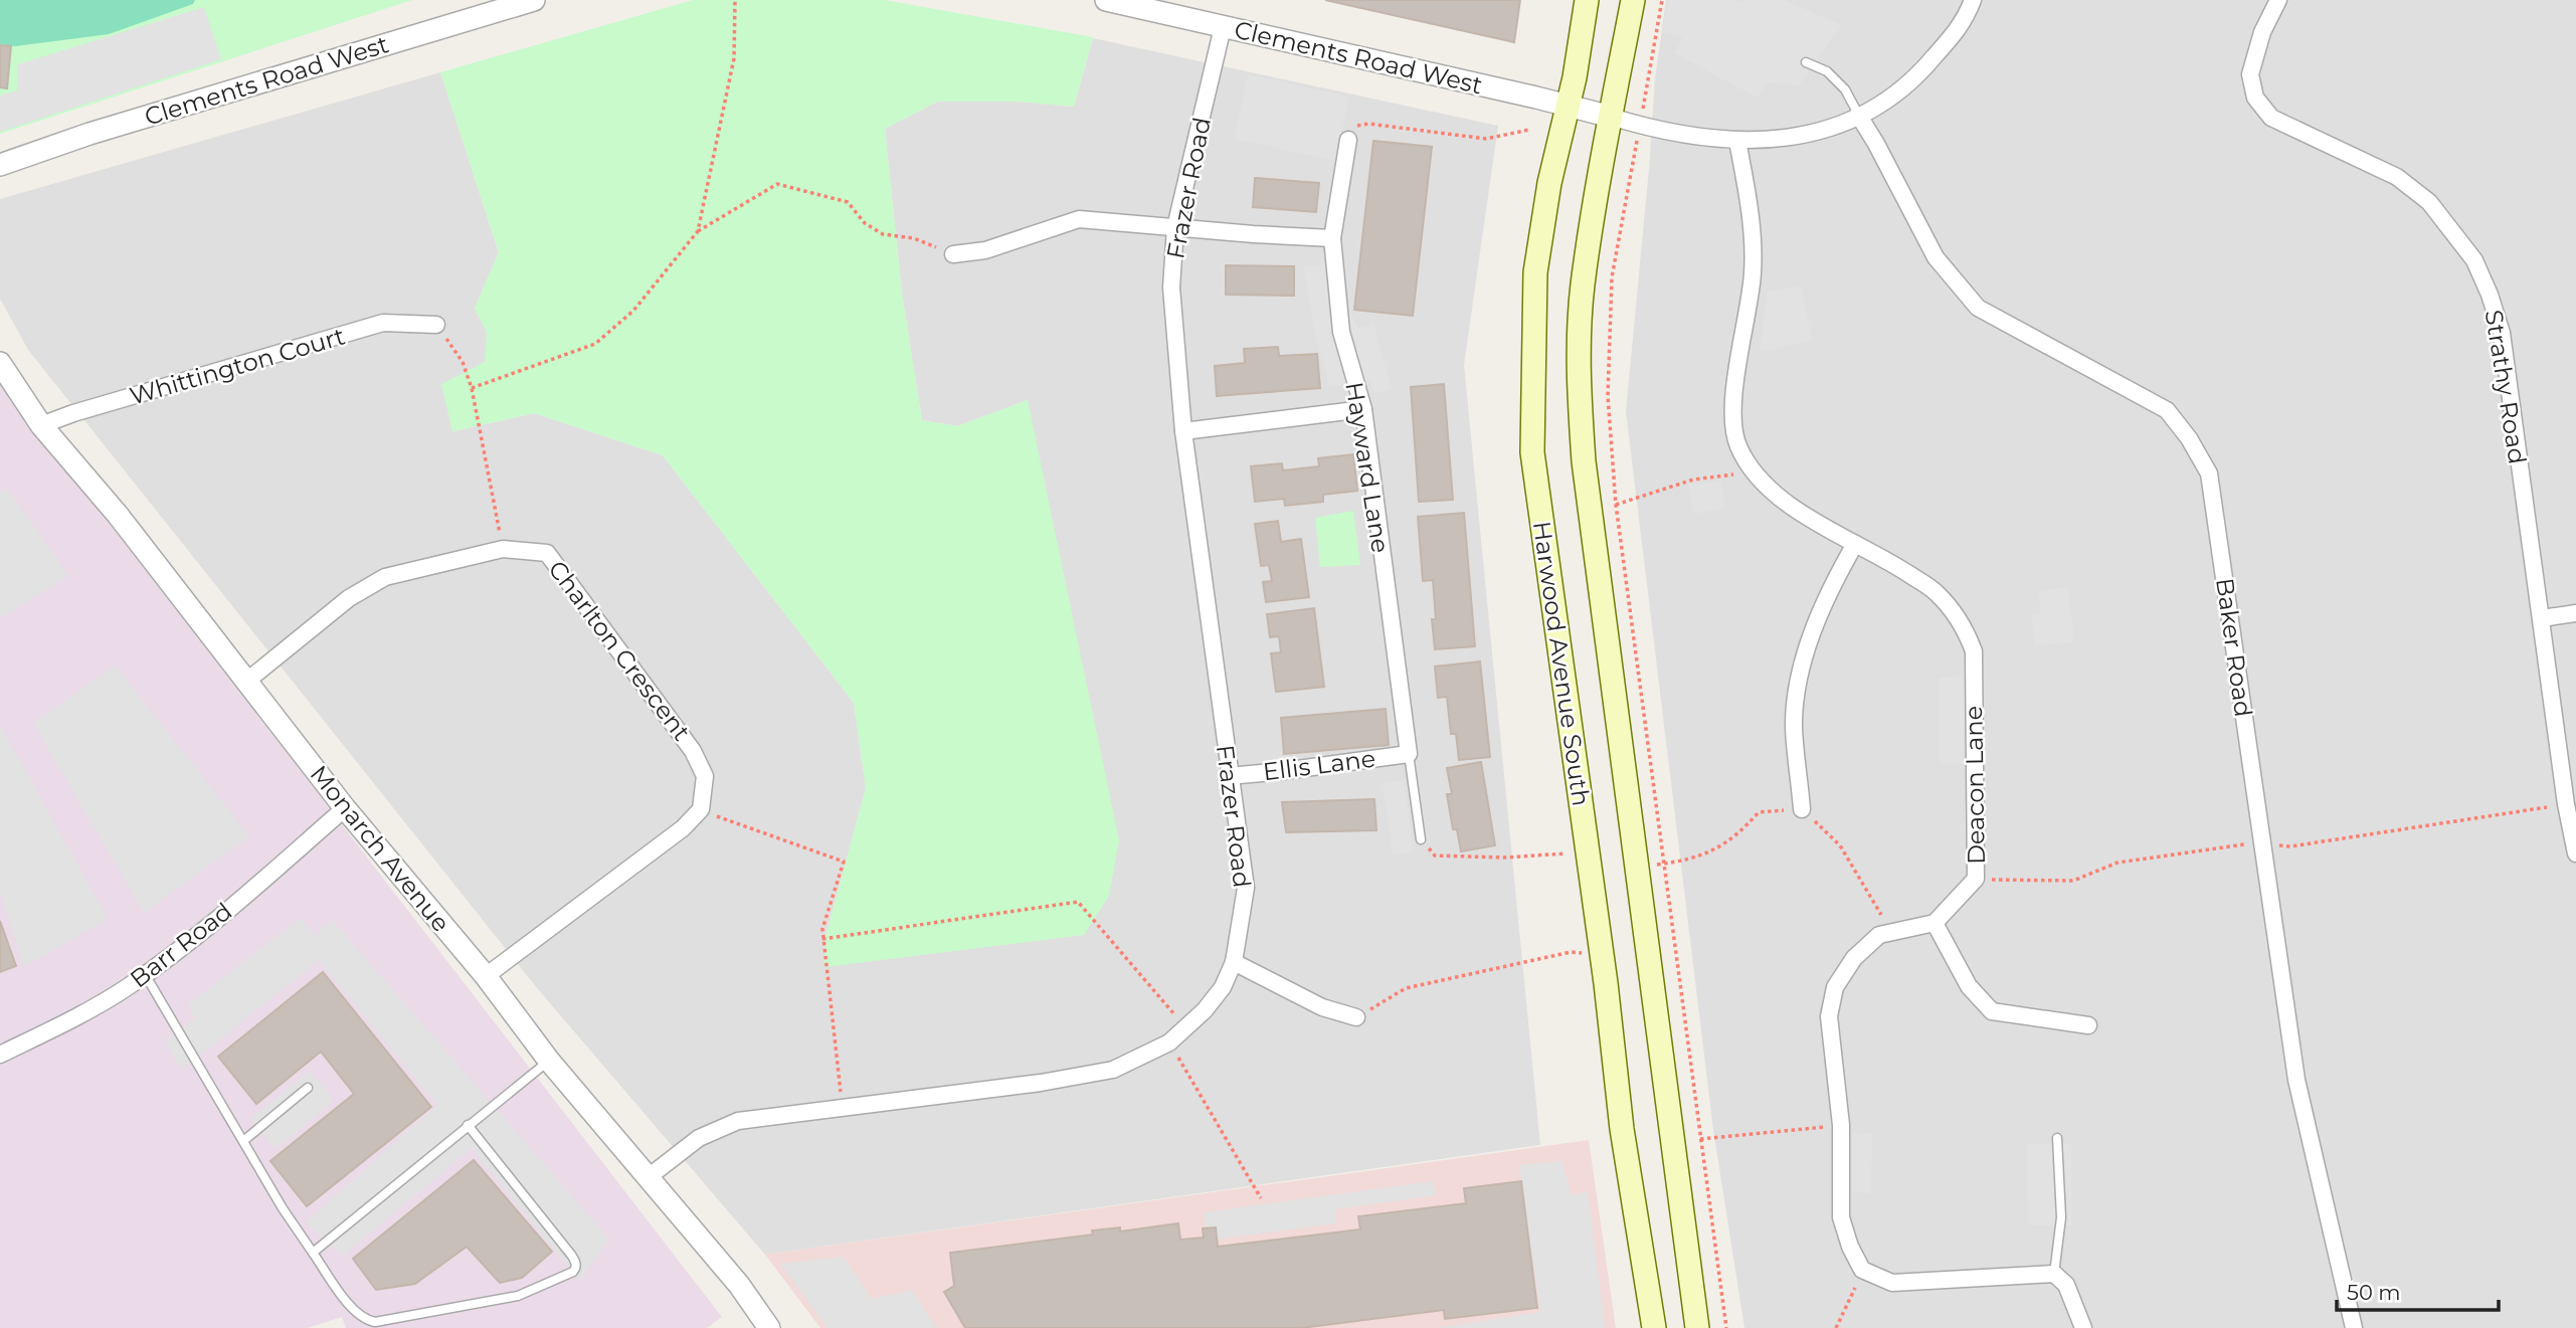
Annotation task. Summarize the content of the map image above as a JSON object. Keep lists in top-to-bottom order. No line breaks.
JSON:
{"streets":{"main road":["Harwood Avenue South"],"street":["Clements Road West","Frazer Road","Whittington Court","Strathy Road","Hayward Lane","Baker Road","Charlton Crescent","Ellis Lane","Deacon Lane","Monarch Avenue","Barr Road"]},"crossings":[["Clements Road West","Frazer Road"],["Clements Road West","Harwood Avenue South"],["Frazer Road","Ellis Lane"],["Frazer Road","Monarch Avenue"],["Whittington Court","Monarch Avenue"],["Hayward Lane","Ellis Lane"],["Charlton Crescent","Monarch Avenue"],["Monarch Avenue","Barr Road"]],"scale_bar":"50 m"}
